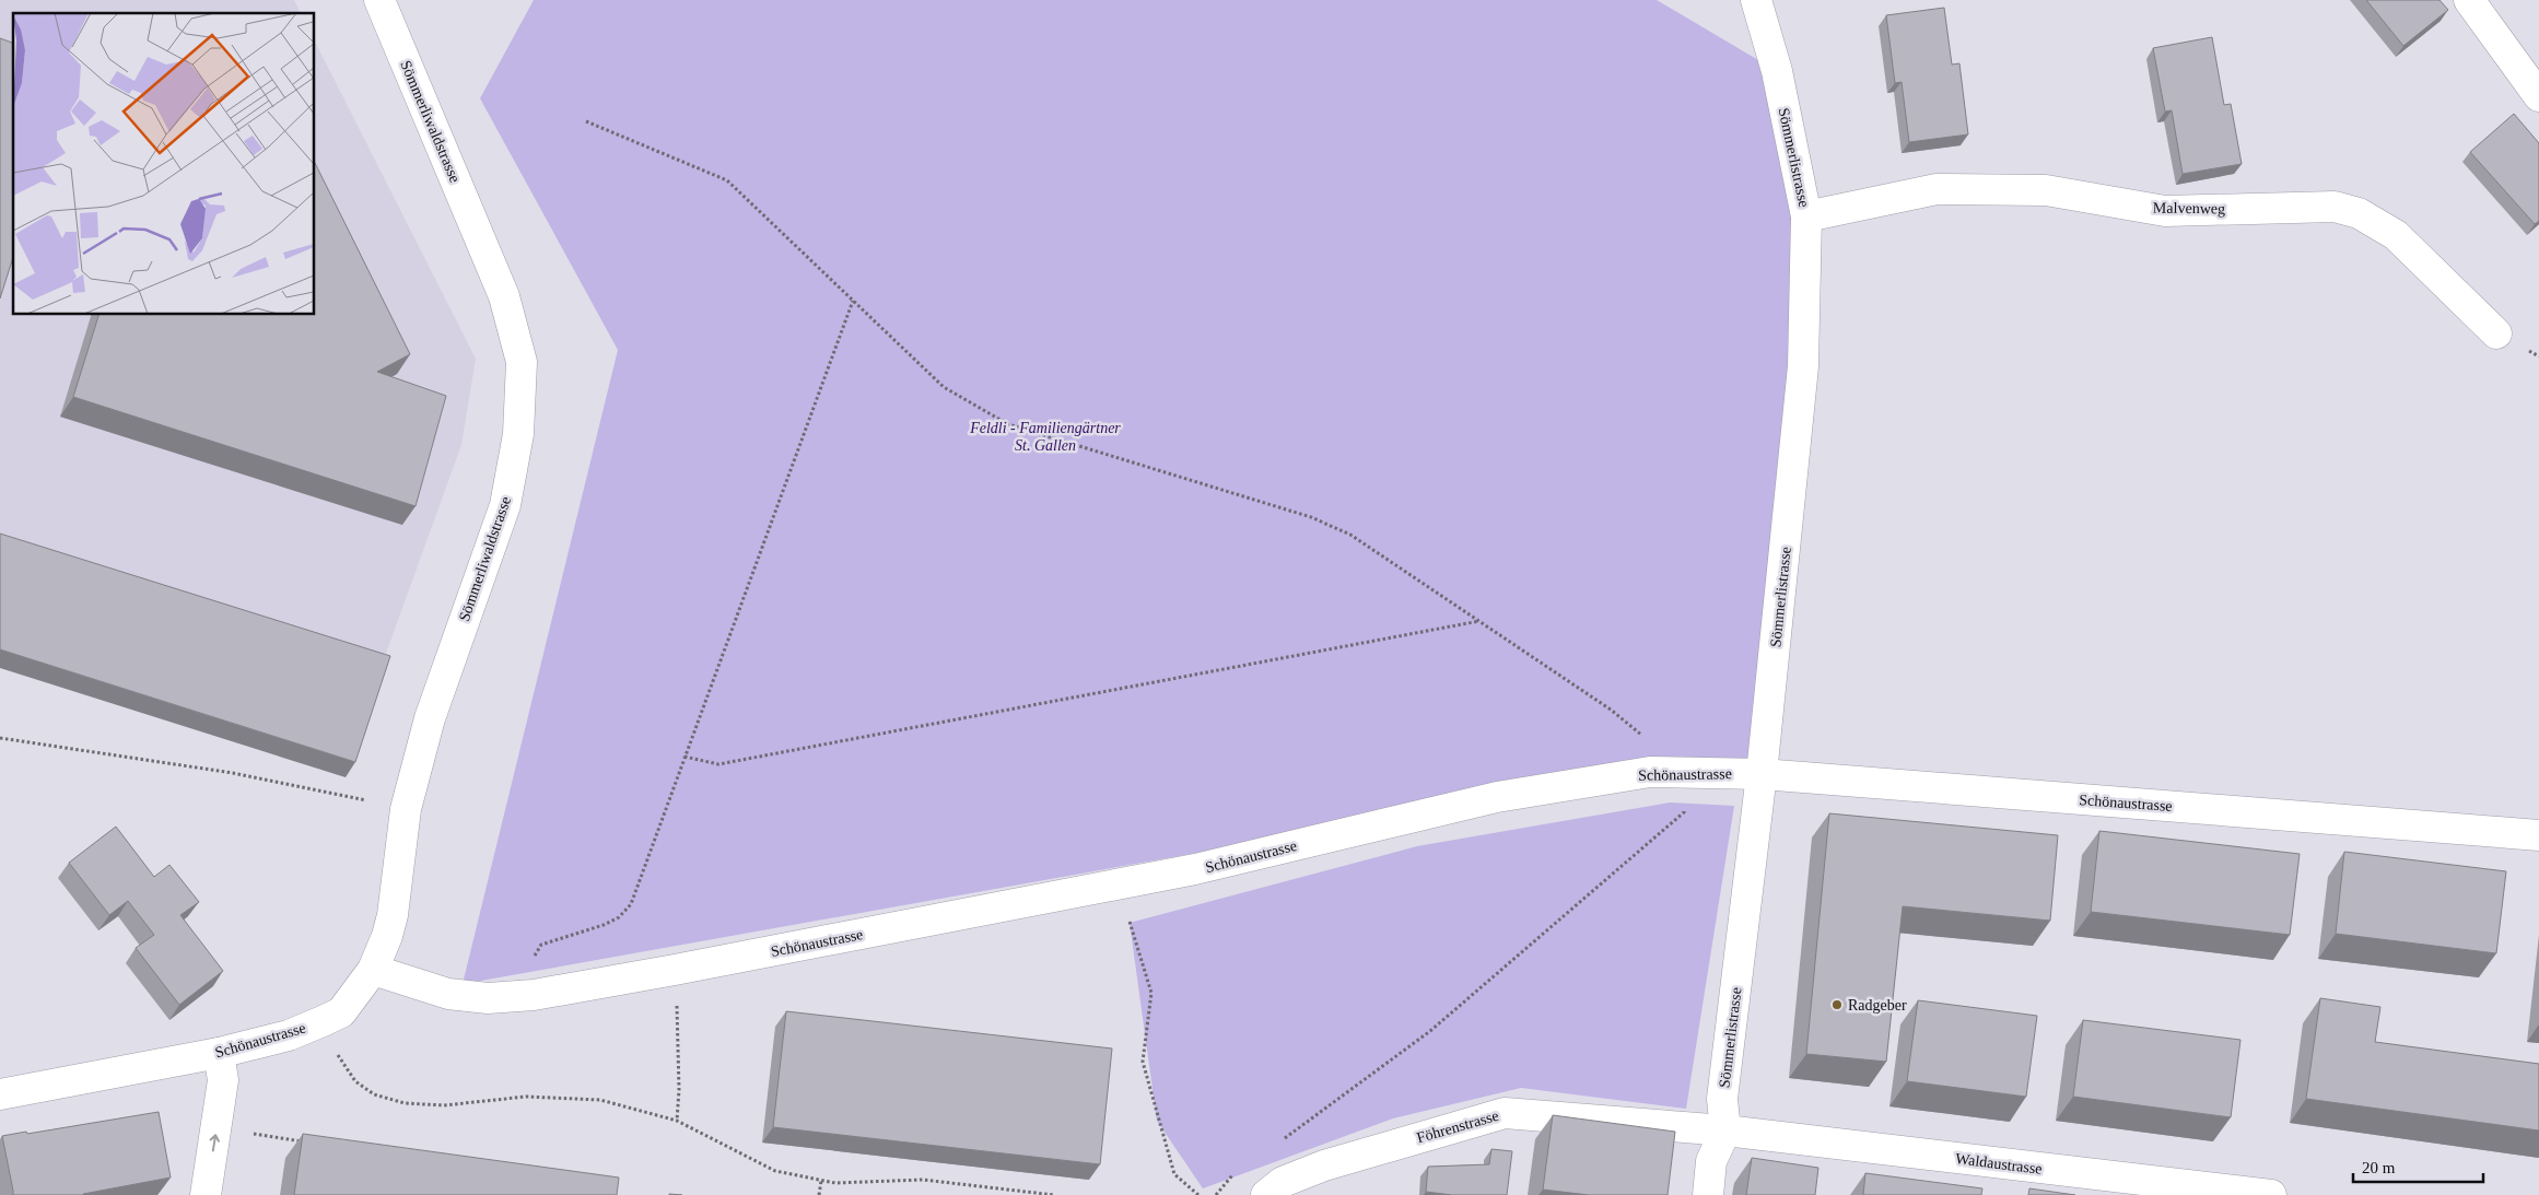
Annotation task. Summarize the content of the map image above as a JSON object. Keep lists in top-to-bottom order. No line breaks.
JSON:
{"streets":{"street":["Sömmerliwaldstrasse","Sömmerlistrasse","Malvenweg","Schönaustrasse","Föhrenstrasse","Waldaustrasse"]},"crossings":[["Sömmerliwaldstrasse","Schönaustrasse"],["Sömmerlistrasse","Malvenweg"],["Sömmerlistrasse","Schönaustrasse"],["Sömmerlistrasse","Föhrenstrasse"],["Sömmerlistrasse","Waldaustrasse"],["Föhrenstrasse","Waldaustrasse"]],"parks":["Feldli - Familiengärtner St. Gallen"],"places":["Radgeber"],"scale_bar":"20 m"}
